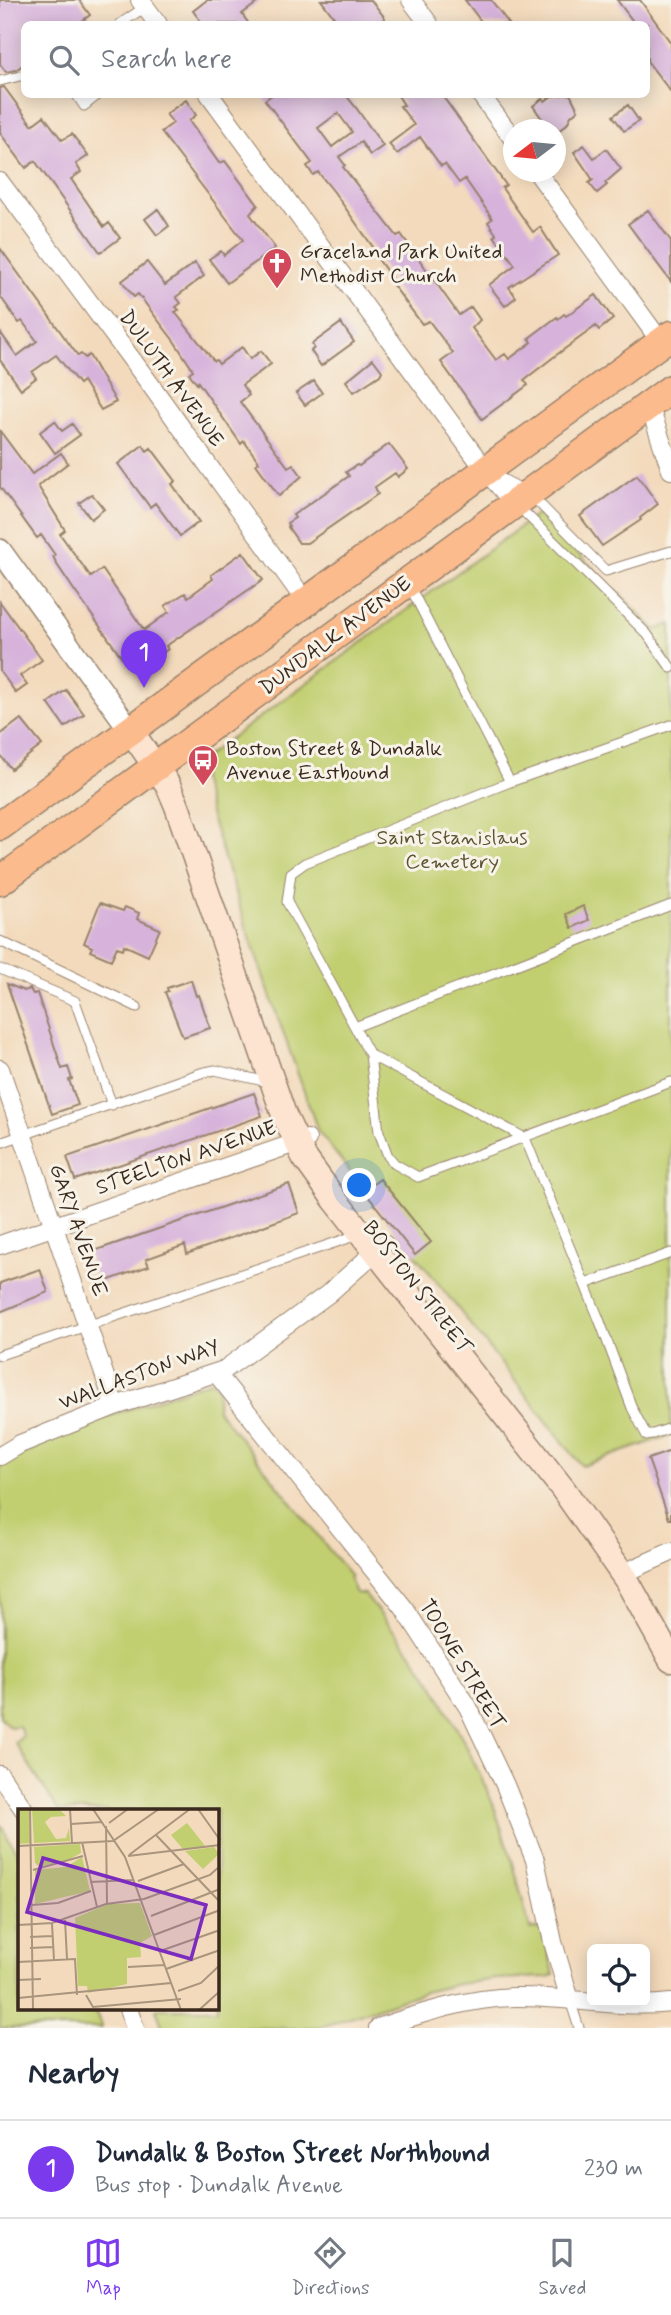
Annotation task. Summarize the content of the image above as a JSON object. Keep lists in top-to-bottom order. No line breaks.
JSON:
{"streets":{"main road":["DUNDALK AVENUE","BOSTON STREET"],"street":["DULUTH AVENUE","STEELTON AVENUE","GARY AVENUE","WALLASTON WAY","TOONE STREET"]},"crossings":[["DULUTH AVENUE","DUNDALK AVENUE"],["DUNDALK AVENUE","BOSTON STREET"],["STEELTON AVENUE","GARY AVENUE"],["STEELTON AVENUE","BOSTON STREET"],["GARY AVENUE","WALLASTON WAY"],["BOSTON STREET","WALLASTON WAY"],["WALLASTON WAY","TOONE STREET"]],"parks":["Saint Stanislaus Cemetery"],"places":{"church":["Graceland Park United Methodist Church"],"bus stop":["Boston Street & Dundalk Avenue Eastbound"]},"north":"left","page":{"search":"Search here","pins":"1","heading":"Nearby","list":[{"mark":"1","name":"Dundalk & Boston Street Northbound","note":"Bus stop · Dundalk Avenue","value":"230 m"}],"nav":["Map","Directions","Saved"]}}
